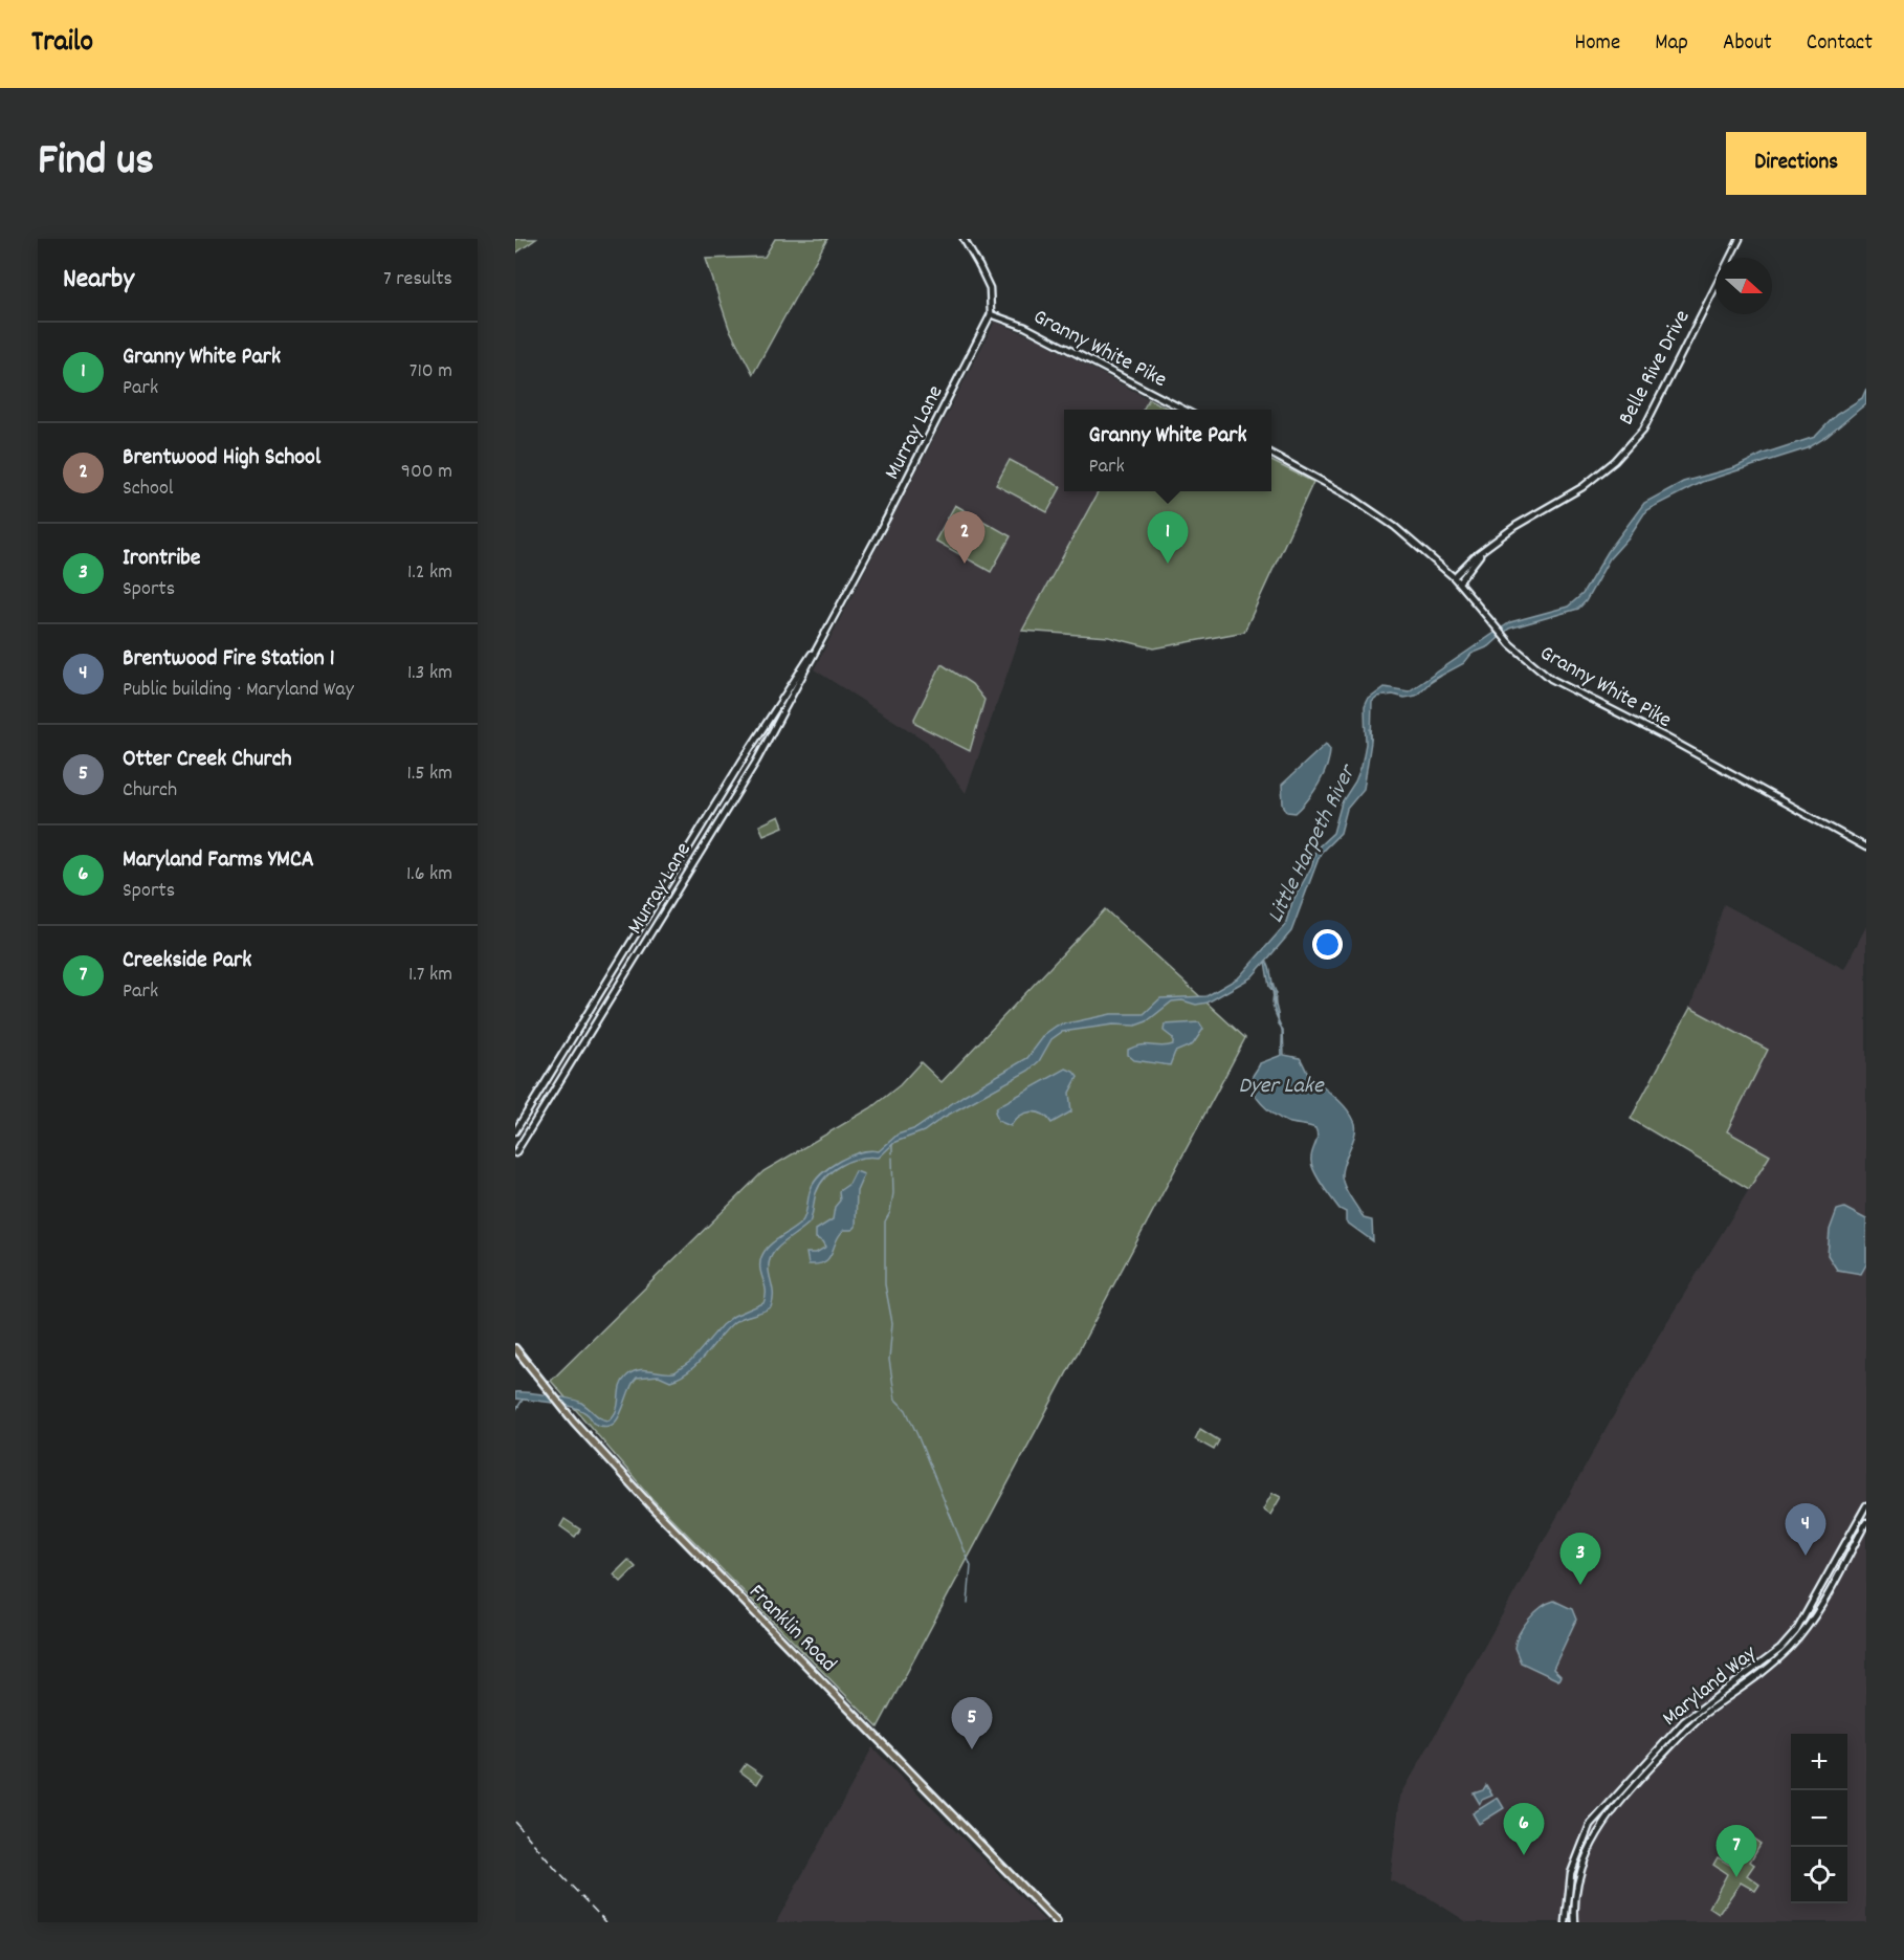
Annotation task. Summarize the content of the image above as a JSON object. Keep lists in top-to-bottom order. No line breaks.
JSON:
{"streets":{"main road":["Granny White Pike","Belle Rive Drive","Murray Lane","Franklin Road","Maryland Way"]},"crossings":[["Granny White Pike","Belle Rive Drive"],["Granny White Pike","Murray Lane"]],"water":["Little Harpeth River","Dyer Lake"],"north":"right","page":{"header":"Trailo","nav":["Home","Map","About","Contact"],"title":"Find us","buttons":"Directions","heading":["Nearby","7 results"],"list":[{"mark":"1","name":"Granny White Park","note":"Park","value":"710 m"},{"mark":"2","name":"Brentwood High School","note":"School","value":"900 m"},{"mark":"3","name":"Irontribe","note":"Sports","value":"1.2 km"},{"mark":"4","name":"Brentwood Fire Station 1","note":"Public building · Maryland Way","value":"1.3 km"},{"mark":"5","name":"Otter Creek Church","note":"Church","value":"1.5 km"},{"mark":"6","name":"Maryland Farms YMCA","note":"Sports","value":"1.6 km"},{"mark":"7","name":"Creekside Park","note":"Park","value":"1.7 km"}],"popup":["Granny White Park","Park"],"pins":["1","2","4","3","5","6","7"],"map_buttons":["+","−"]}}
